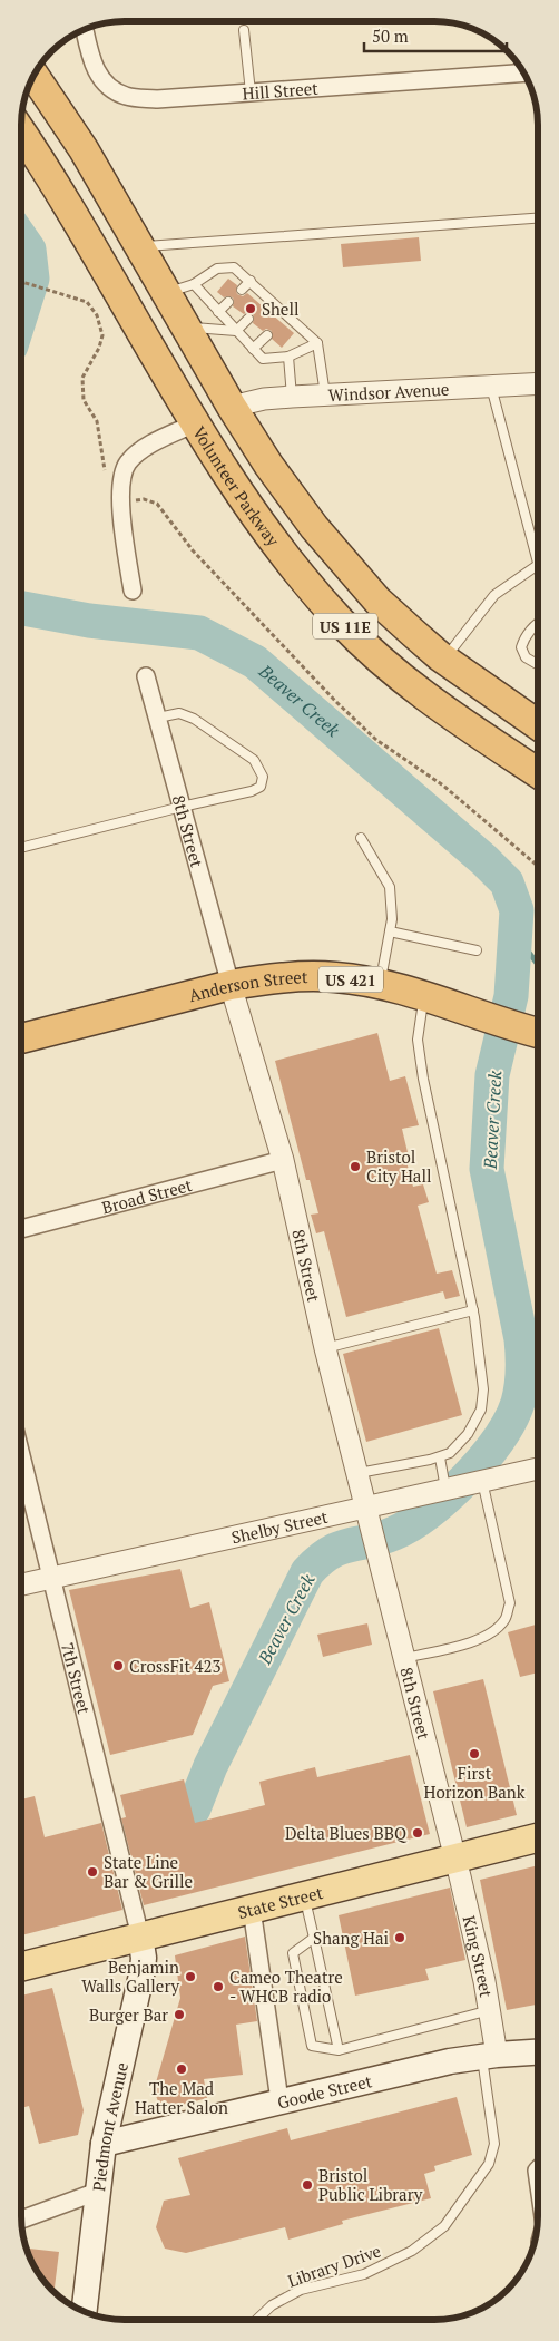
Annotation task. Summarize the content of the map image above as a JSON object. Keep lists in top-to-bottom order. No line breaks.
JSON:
{"streets":{"highway":["Volunteer Parkway","US 11E","US 421","Anderson Street"],"main road":["State Street","Goode Street","Piedmont Avenue"],"street":["Hill Street","Windsor Avenue","8th Street","Broad Street","Shelby Street","7th Street","King Street"],"lane":["Library Drive"]},"crossings":[["Windsor Avenue","US 11E"],["8th Street","Anderson Street"],["8th Street","Broad Street"],["8th Street","Shelby Street"],["8th Street","State Street"],["8th Street","King Street"],["Shelby Street","7th Street"],["7th Street","State Street"],["7th Street","Piedmont Avenue"],["State Street","King Street"],["State Street","Piedmont Avenue"],["King Street","Goode Street"],["King Street","Library Drive"],["Goode Street","Piedmont Avenue"],["Goode Street","Library Drive"]],"water":["Beaver Creek"],"places":["Shell","Bristol City Hall","CrossFit 423","First Horizon Bank","Delta Blues BBQ","State Line Bar & Grille","Shang Hai","Benjamin Walls Gallery","Cameo Theatre - WHCB radio","Burger Bar","The Mad Hatter Salon","Bristol Public Library"],"scale_bar":"50 m"}
